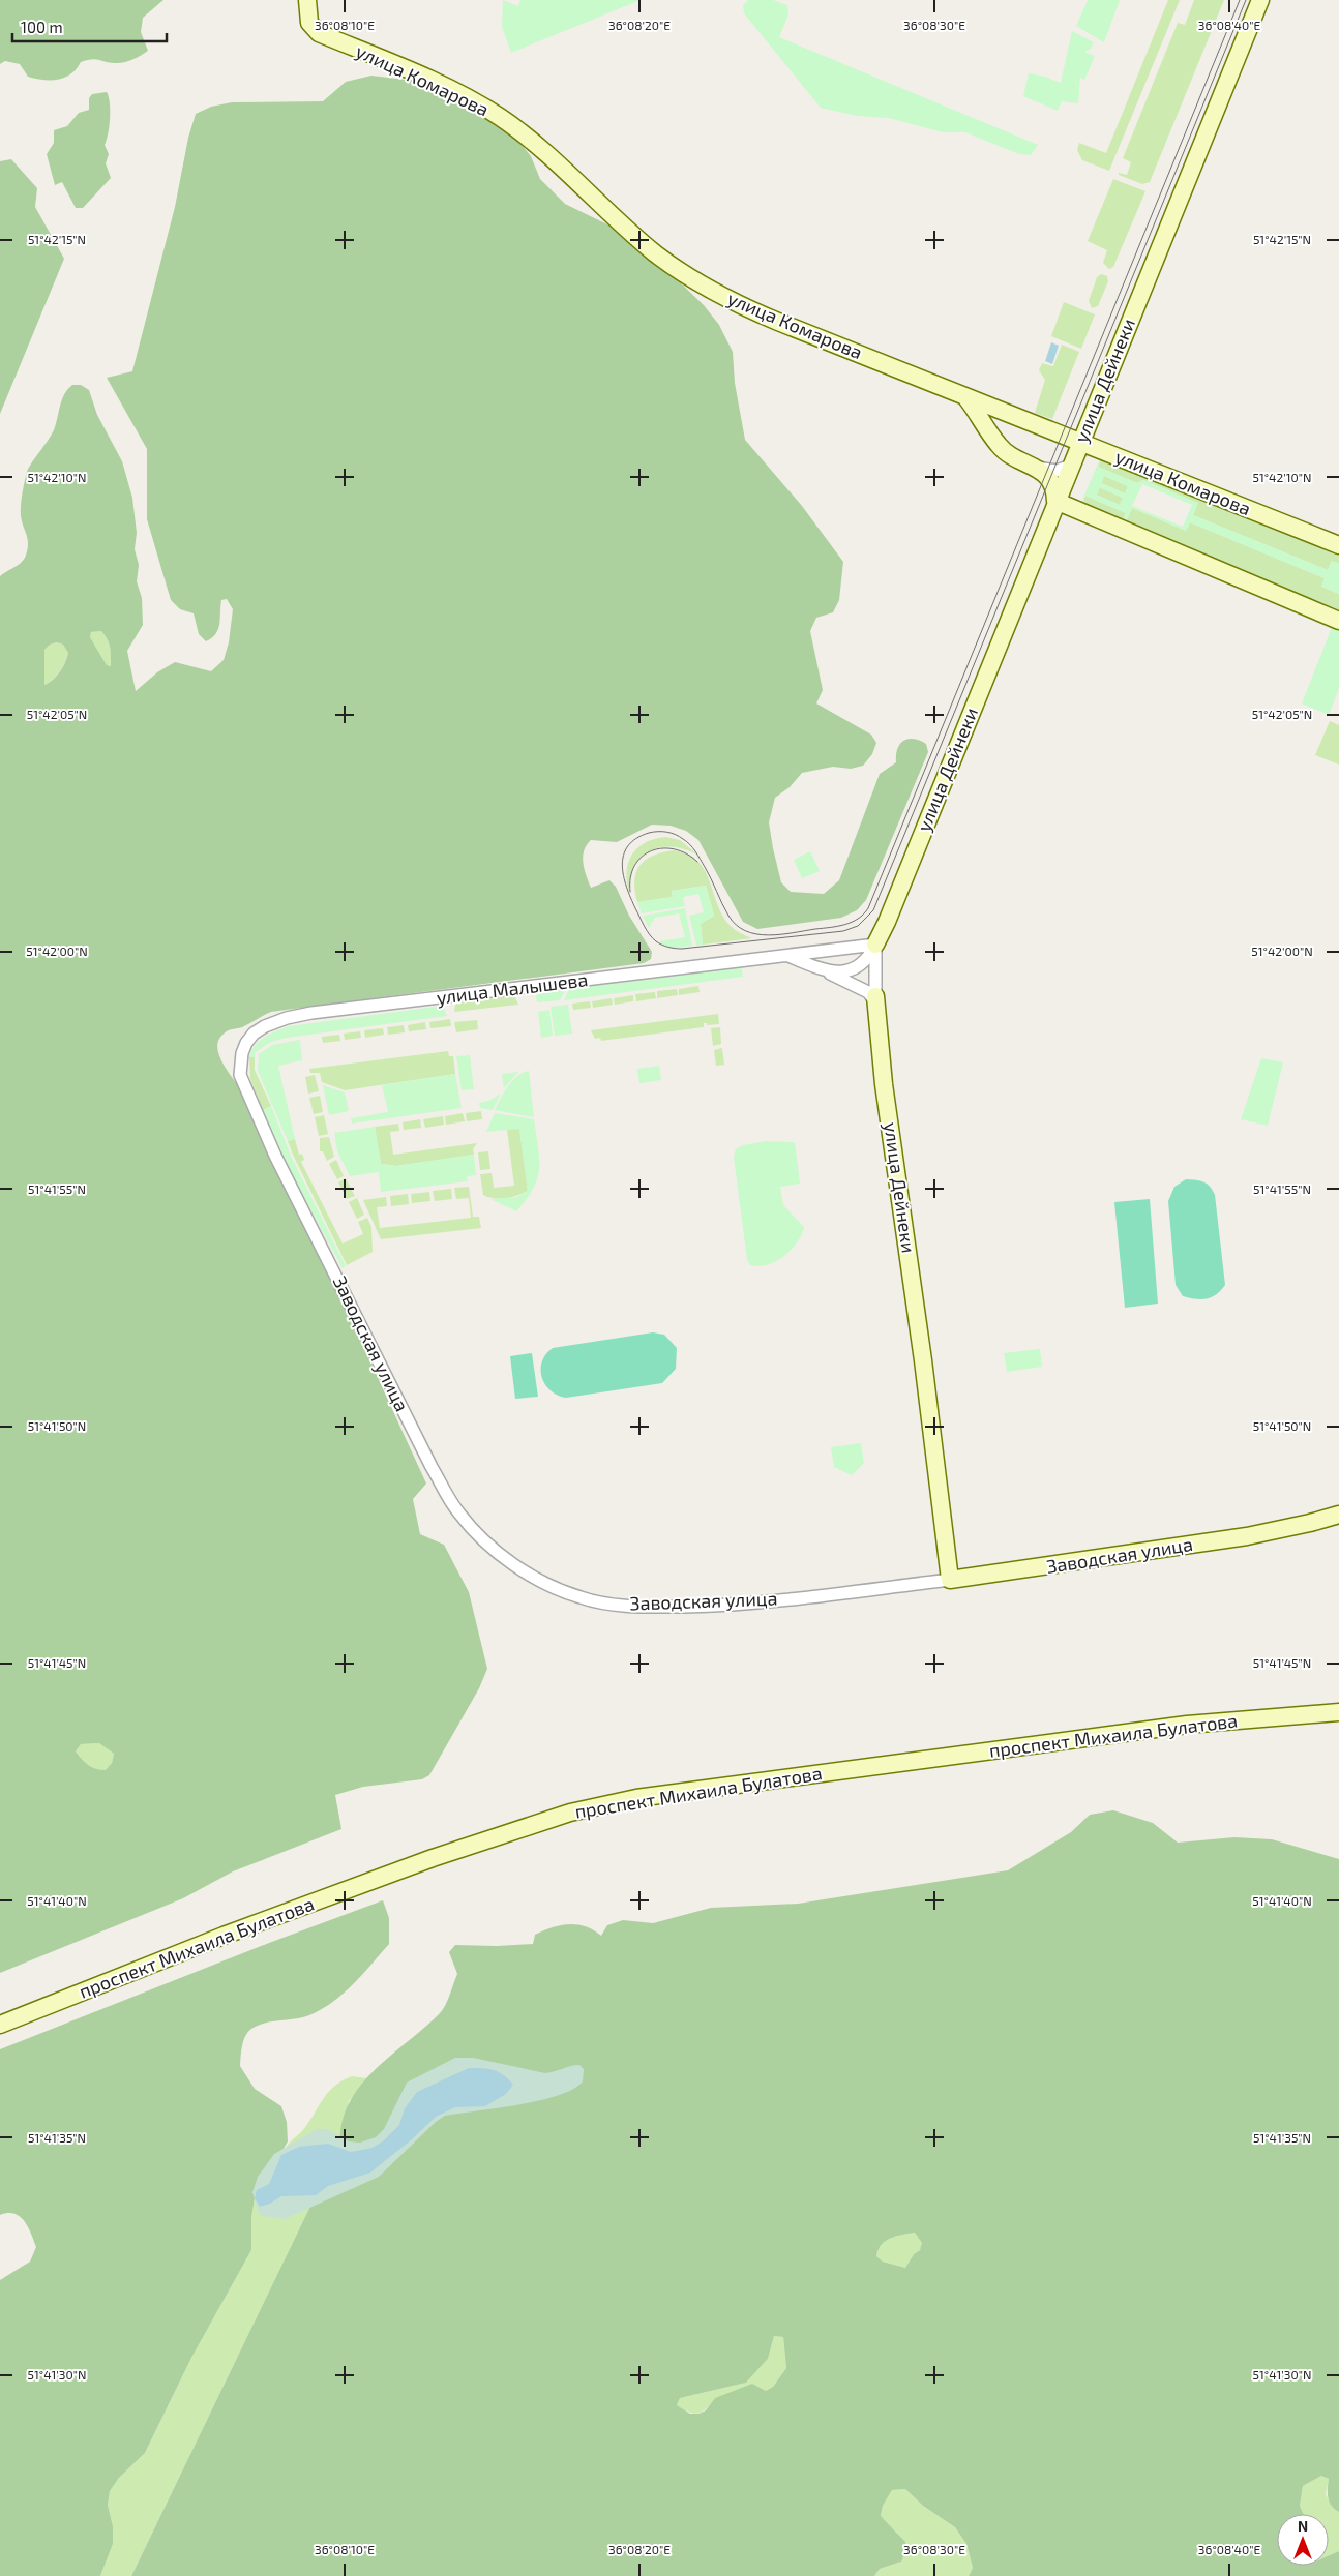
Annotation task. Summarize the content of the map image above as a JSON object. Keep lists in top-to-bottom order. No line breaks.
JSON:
{"streets":{"street":["улица Комарова","улица Дейнеки","улица Малышева","Заводская улица","проспект Михаила Булатова"]},"crossings":[["улица Комарова","улица Дейнеки"],["улица Дейнеки","улица Малышева"],["улица Дейнеки","Заводская улица"],["улица Малышева","Заводская улица"]],"scale_bar":"100 m","north":"top","coordinates":["36°08'10\"E","36°08'20\"E","36°08'30\"E","36°08'40\"E","51°42'15\"N","51°42'10\"N","51°42'05\"N","51°42'00\"N","51°41'55\"N","51°41'50\"N","51°41'45\"N","51°41'40\"N","51°41'35\"N","51°41'30\"N"]}
